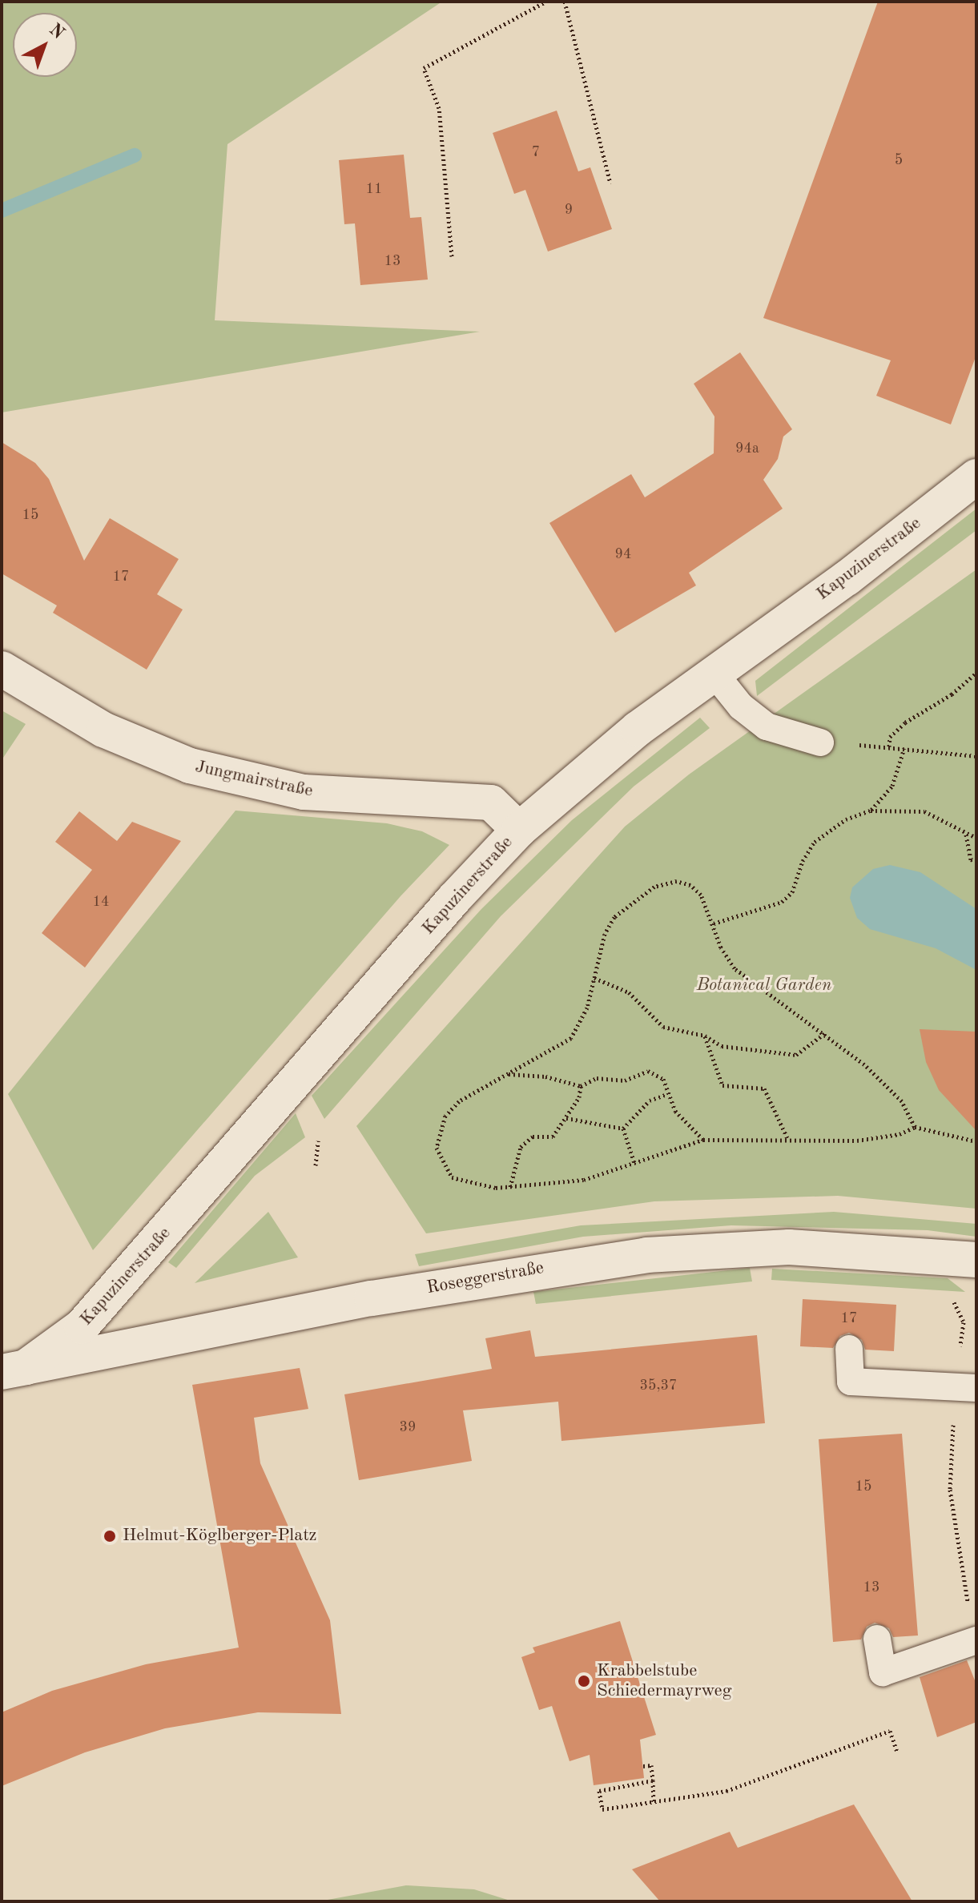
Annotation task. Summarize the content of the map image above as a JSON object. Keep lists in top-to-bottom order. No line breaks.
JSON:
{"streets":{"street":["Kapuzinerstraße","Jungmairstraße","Roseggerstraße"]},"crossings":[["Kapuzinerstraße","Jungmairstraße"],["Kapuzinerstraße","Roseggerstraße"]],"parks":["Botanical Garden"],"places":["Helmut-Köglberger-Platz","Krabbelstube Schiedermayrweg"],"house_numbers":["7","5","11","9","13","94a","15","94","17","14","17","35,37","39","15","13"],"north":"top right"}
